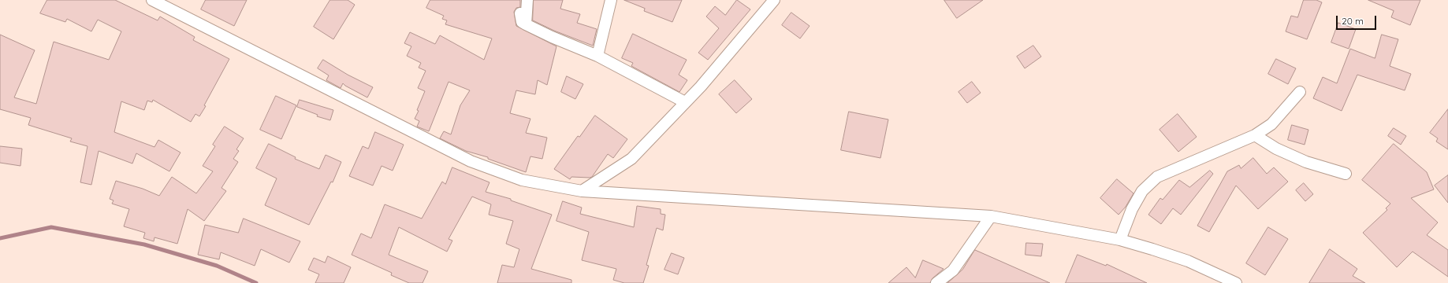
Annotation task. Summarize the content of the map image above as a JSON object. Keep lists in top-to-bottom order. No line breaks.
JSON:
{"scale_bar":"20 m"}
